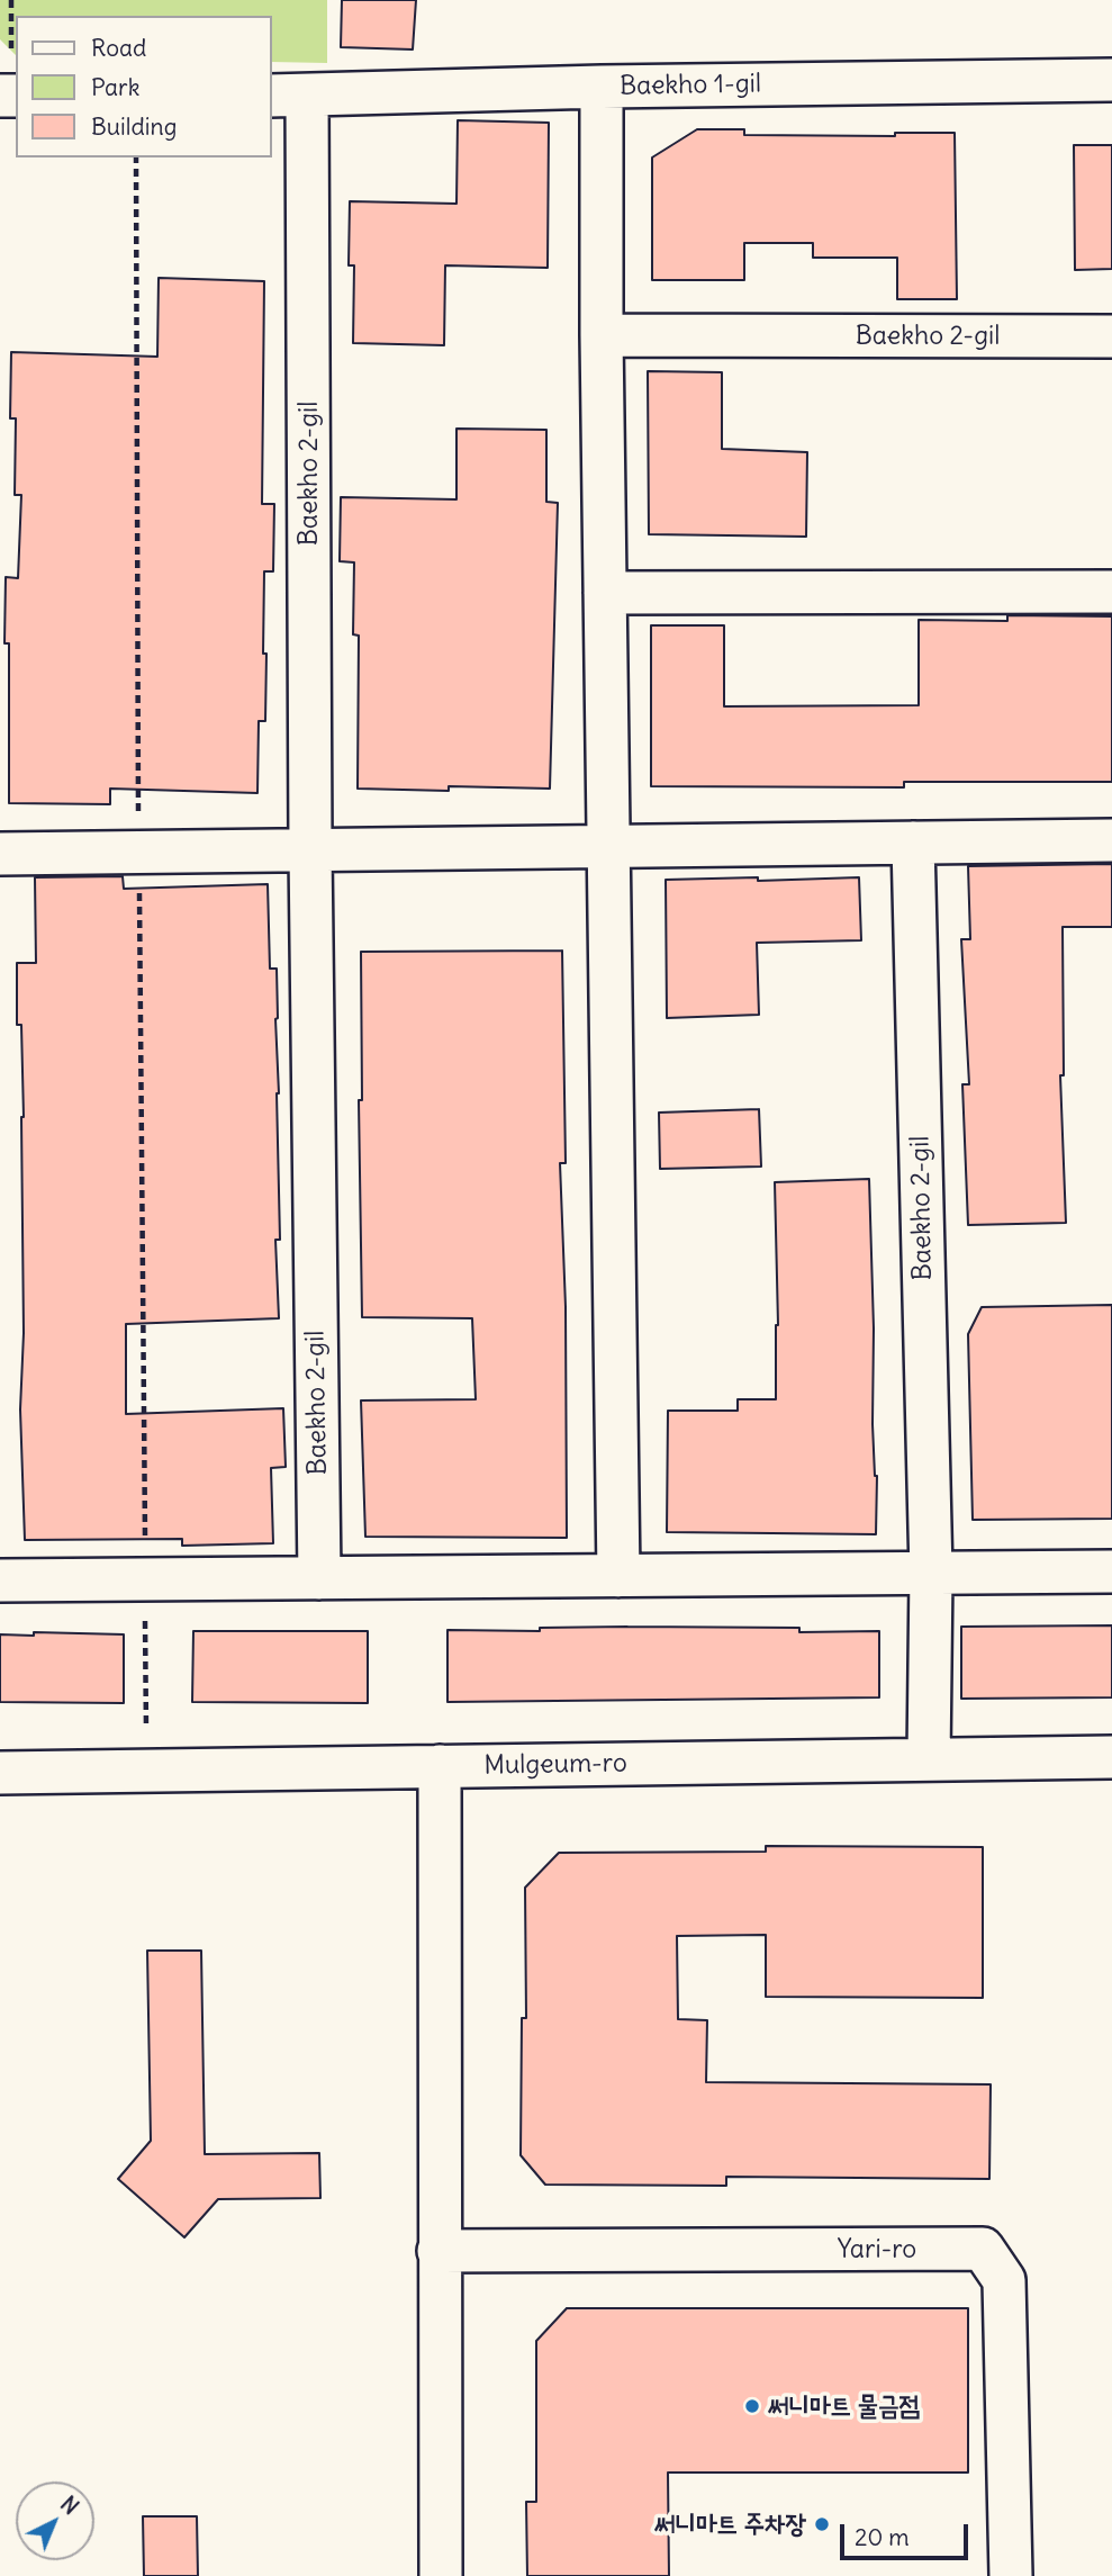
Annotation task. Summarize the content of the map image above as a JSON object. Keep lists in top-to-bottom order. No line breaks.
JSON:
{"streets":{"street":["Baekho 1-gil","Baekho 2-gil","Mulgeum-ro","Yari-ro"]},"crossings":[["Baekho 1-gil","Baekho 2-gil"],["Baekho 2-gil","Mulgeum-ro"]],"places":["써니마트 물금점","써니마트 주차장"],"legend":["Road","Park","Building"],"scale_bar":"20 m","north":"top right"}
